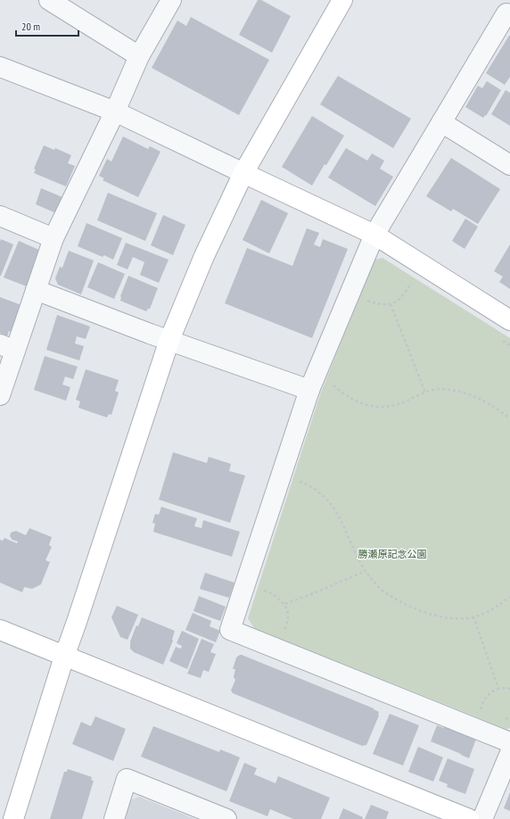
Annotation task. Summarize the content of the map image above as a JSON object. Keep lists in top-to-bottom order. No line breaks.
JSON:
{"parks":["勝瀬原記念公園"],"scale_bar":"20 m"}
